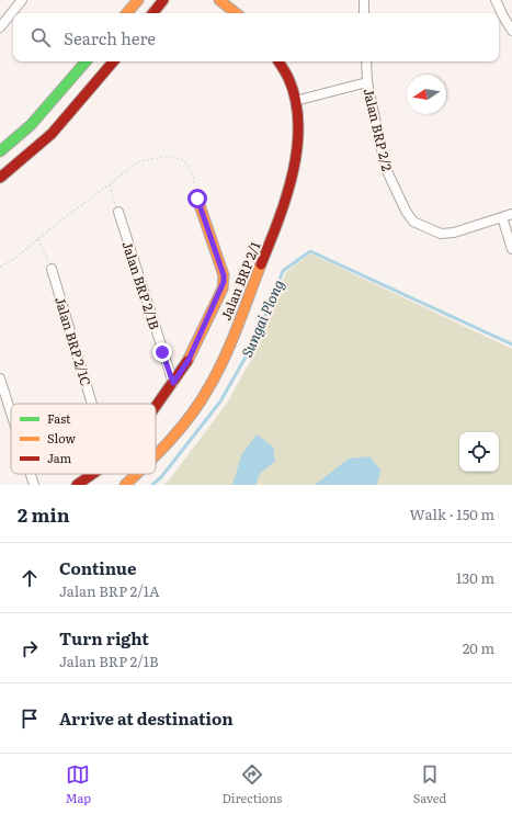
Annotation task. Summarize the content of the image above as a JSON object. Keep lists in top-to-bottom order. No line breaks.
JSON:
{"streets":{"street":["Jalan BRP 2/2","Jalan BRP 2/1","Jalan BRP 2/1B","Jalan BRP 2/1C"]},"water":["Sungai Plong"],"legend":["Fast","Slow","Jam"],"north":"left","page":{"search":"Search here","heading":["2 min","Walk · 150 m"],"list":[["Continue","Jalan BRP 2/1A","130 m"],["Turn right","Jalan BRP 2/1B","20 m"],"Arrive at destination"],"nav":["Map","Directions","Saved"]}}
